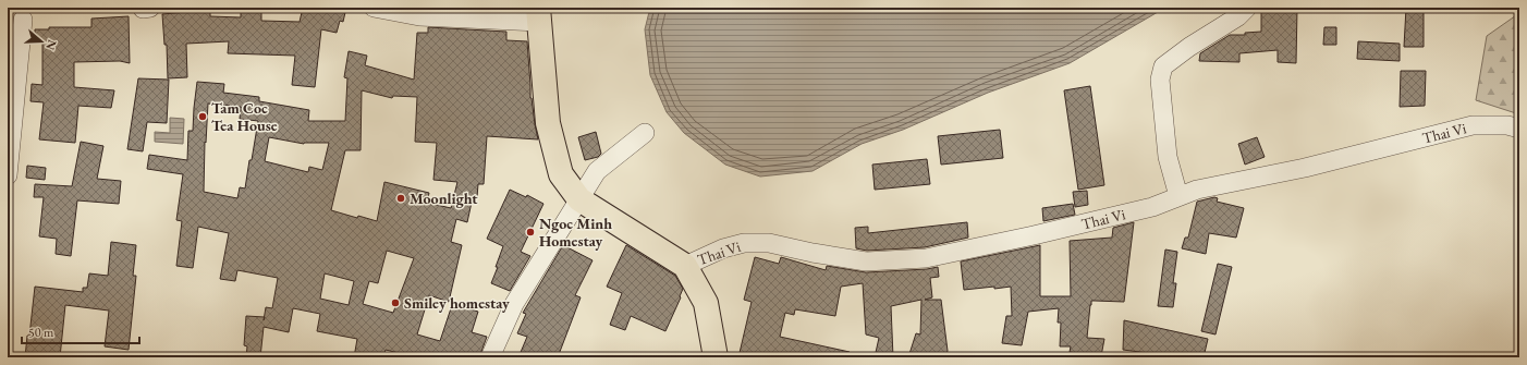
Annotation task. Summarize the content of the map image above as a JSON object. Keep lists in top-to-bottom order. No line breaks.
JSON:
{"streets":{"street":["Thai Vi"]},"places":["Tam Coc Tea House","Moonlight","Ngoc Minh Homestay","Smiley homestay"],"scale_bar":"50 m","north":"right"}
